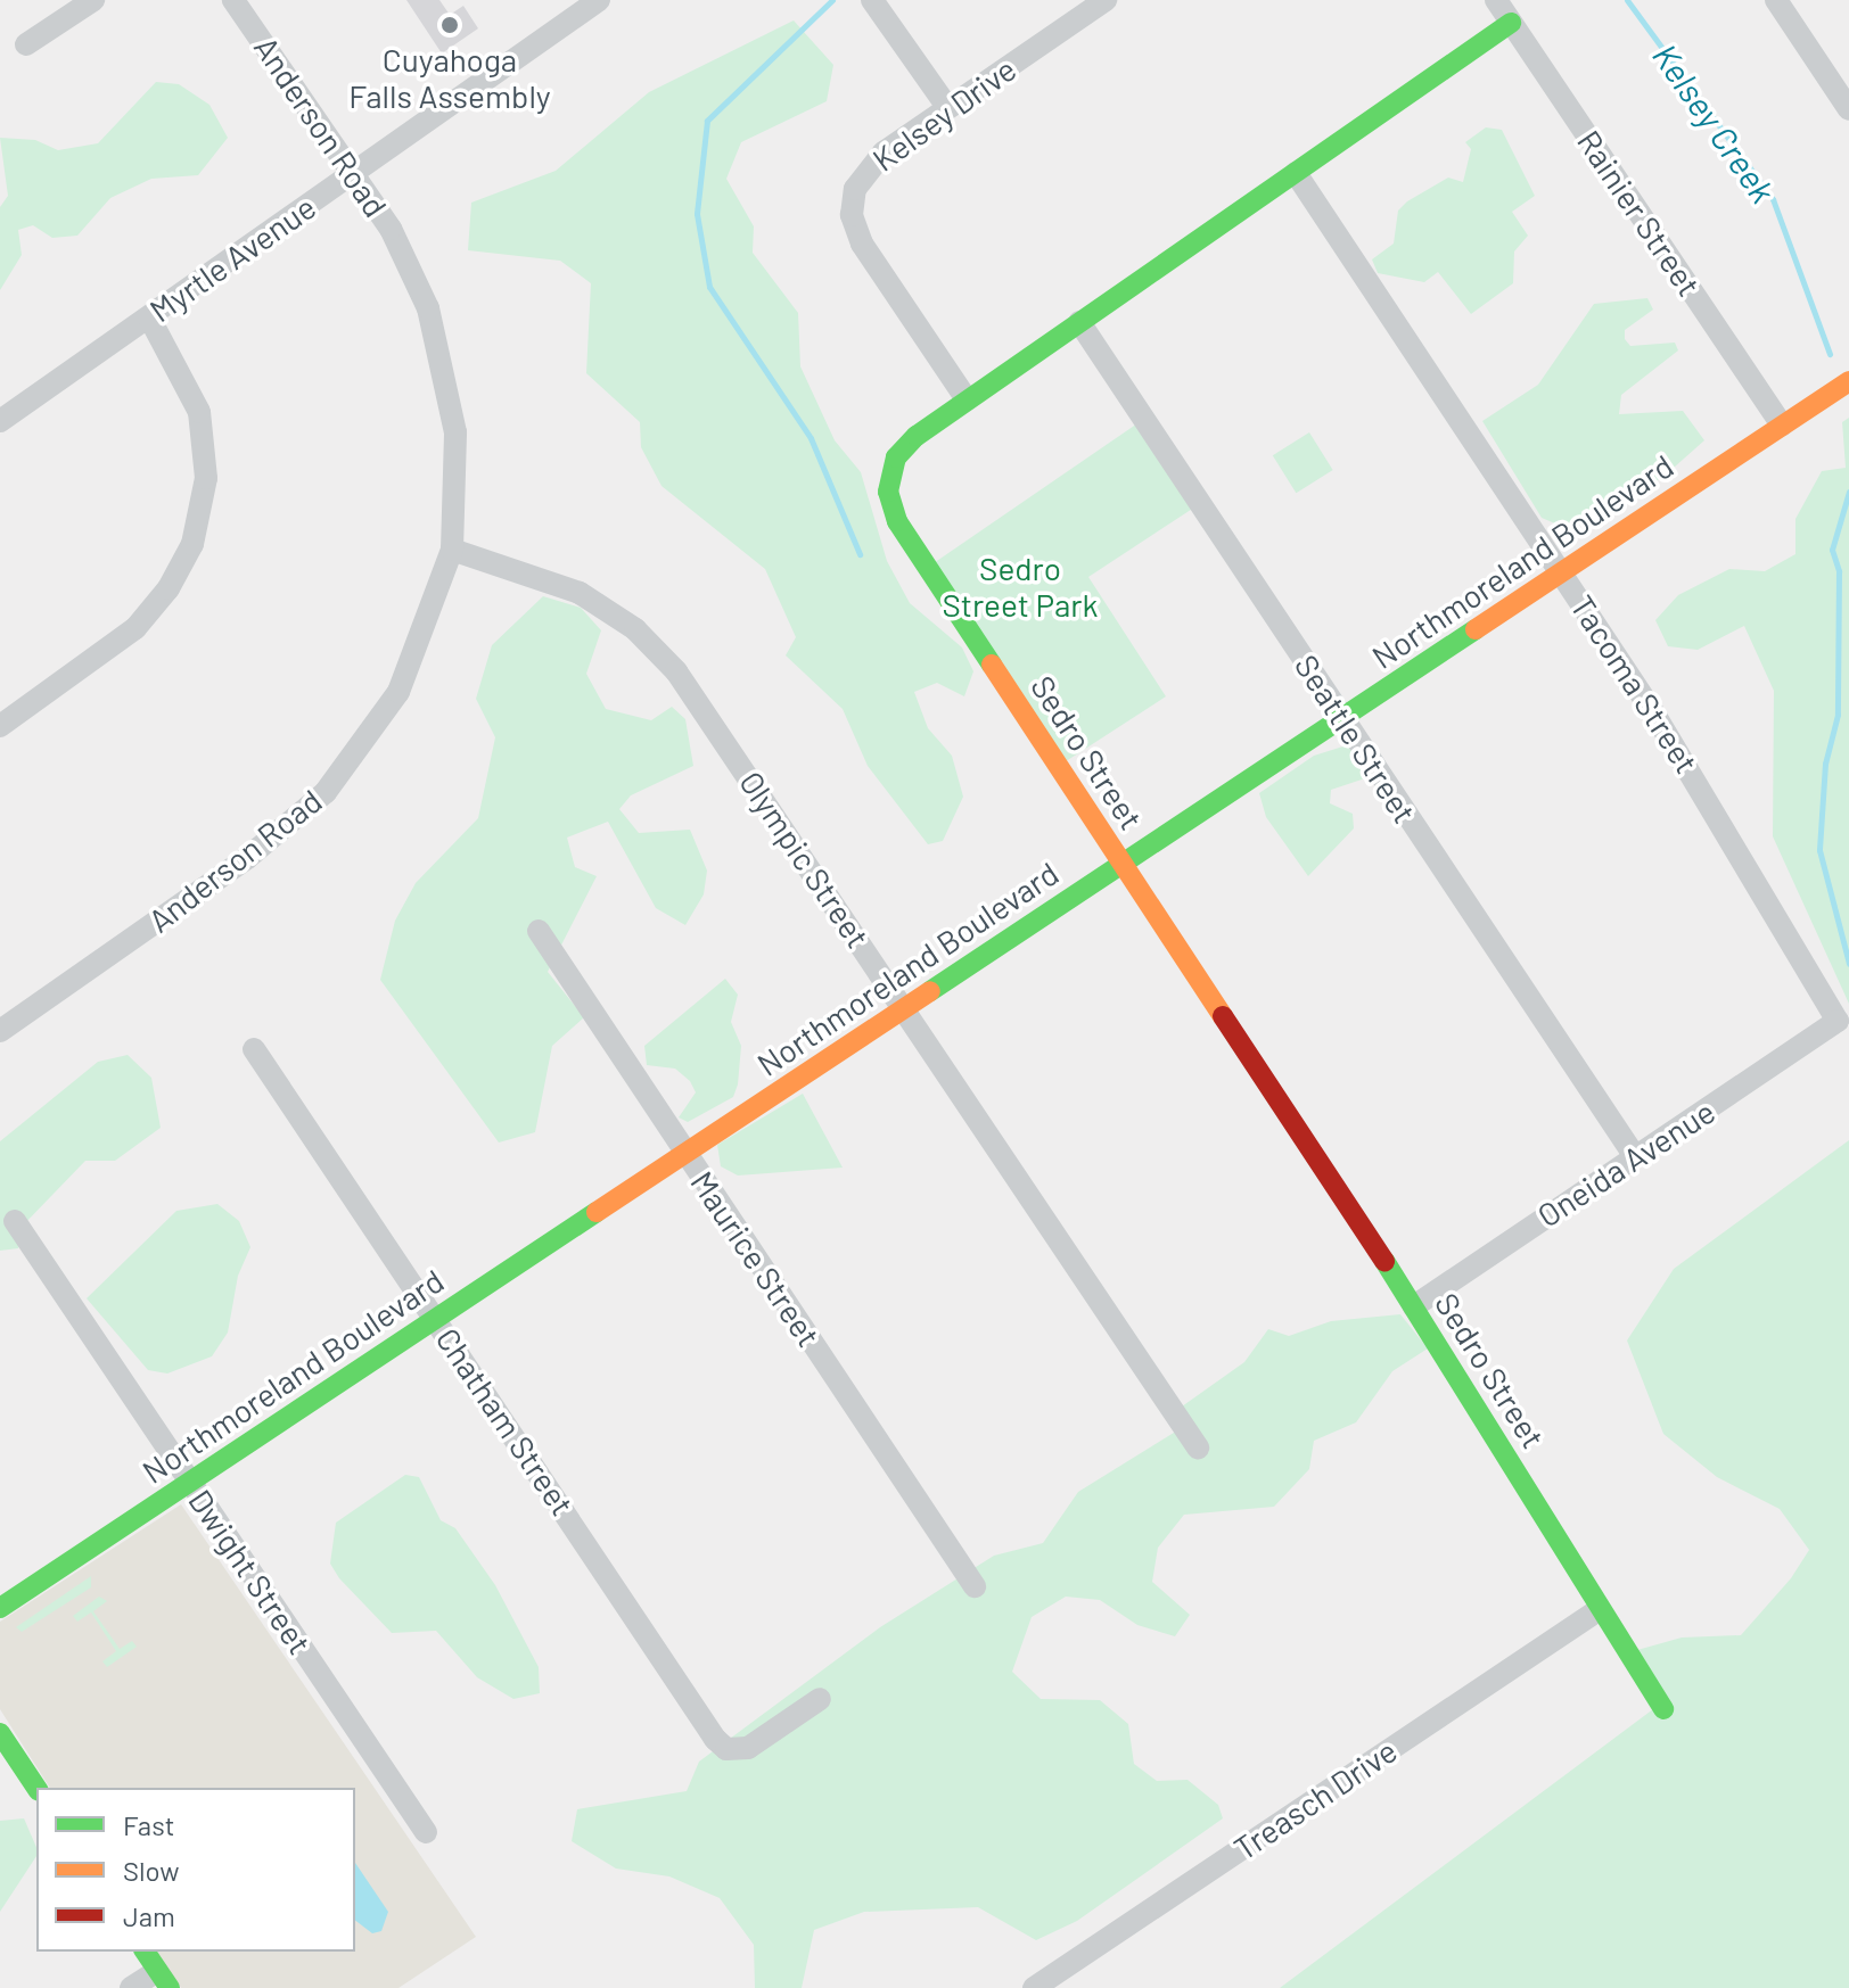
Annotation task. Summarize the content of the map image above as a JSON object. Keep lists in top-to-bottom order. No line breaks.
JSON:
{"streets":{"street":["Kelsey Drive","Anderson Road","Rainier Street","Myrtle Avenue","Northmoreland Boulevard","Tacoma Street","Seattle Street","Sedro Street","Olympic Street","Oneida Avenue","Maurice Street","Chatham Street","Dwight Street","Treasch Drive"]},"crossings":[["Kelsey Drive","Sedro Street"],["Anderson Road","Myrtle Avenue"],["Anderson Road","Olympic Street"],["Rainier Street","Northmoreland Boulevard"],["Rainier Street","Sedro Street"],["Northmoreland Boulevard","Tacoma Street"],["Northmoreland Boulevard","Seattle Street"],["Northmoreland Boulevard","Sedro Street"],["Northmoreland Boulevard","Olympic Street"],["Northmoreland Boulevard","Maurice Street"],["Northmoreland Boulevard","Chatham Street"],["Northmoreland Boulevard","Dwight Street"],["Tacoma Street","Sedro Street"],["Tacoma Street","Oneida Avenue"],["Seattle Street","Sedro Street"],["Seattle Street","Oneida Avenue"],["Sedro Street","Oneida Avenue"],["Sedro Street","Treasch Drive"]],"water":["Kelsey Creek"],"parks":["Sedro Street Park"],"places":["Cuyahoga Falls Assembly"],"legend":["Fast","Slow","Jam"]}
